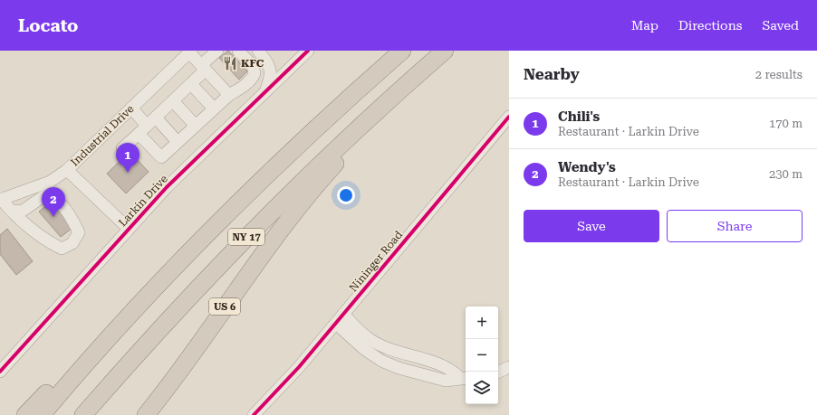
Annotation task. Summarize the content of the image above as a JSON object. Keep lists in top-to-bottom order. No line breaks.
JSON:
{"streets":{"highway":["NY 17","US 6"],"street":["Industrial Drive","Larkin Drive","Nininger Road"]},"crossings":[["NY 17","US 6"]],"places":{"restaurant":["KFC"]},"page":{"header":"Locato","nav":["Map","Directions","Saved"],"heading":["Nearby","2 results"],"list":[{"mark":"1","name":"Chili's","note":"Restaurant · Larkin Drive","value":"170 m"},{"mark":"2","name":"Wendy's","note":"Restaurant · Larkin Drive","value":"230 m"}],"pins":["1","2"],"buttons":["Save","Share"],"map_buttons":["+","−"]}}
